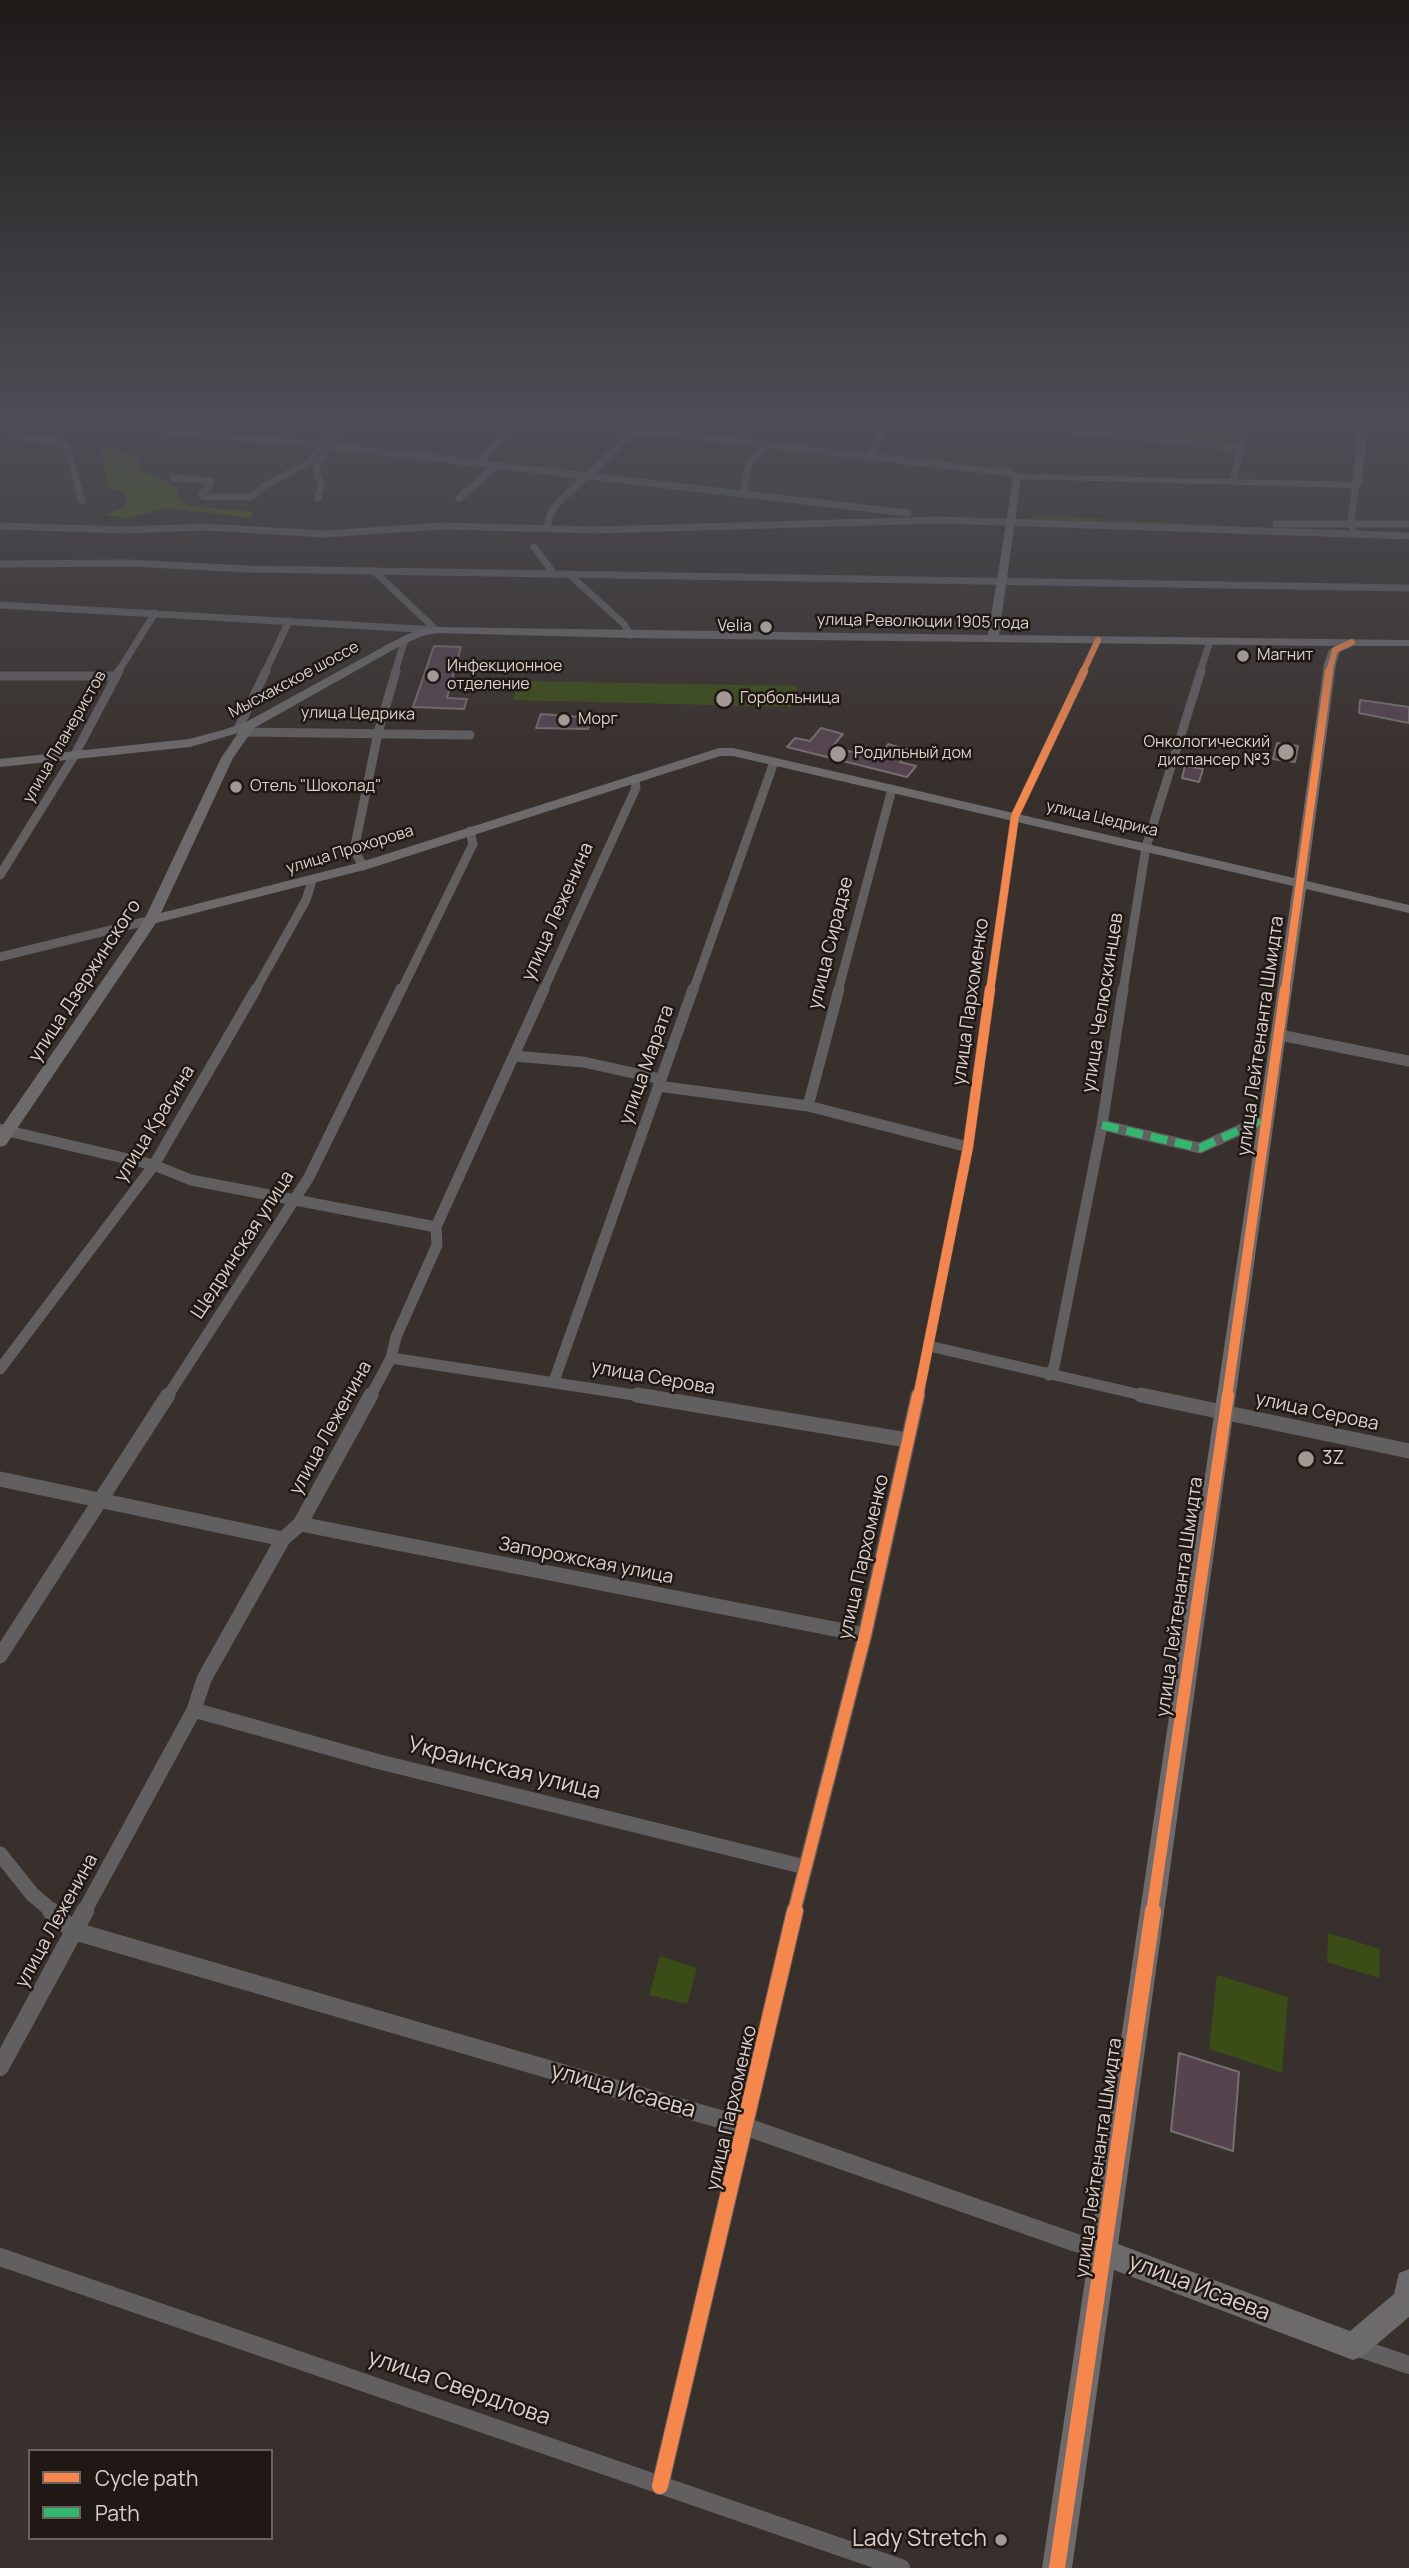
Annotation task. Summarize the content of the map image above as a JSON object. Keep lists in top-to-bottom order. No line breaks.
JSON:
{"streets":{"street":["улица Революции 1905 года","Мысхакское шоссе","улица Цедрика","улица Планеристов","улица Прохорова","улица Леженина","улица Сирадзе","улица Дзержинского","улица Пархоменко","улица Челюскинцев","улица Лейтенанта Шмидта","улица Марата","улица Красина","Щедринская улица","улица Серова","Запорожская улица","Украинская улица","улица Исаева","улица Свердлова"]},"crossings":[["улица Революции 1905 года","Мысхакское шоссе"],["улица Революции 1905 года","улица Пархоменко"],["улица Революции 1905 года","улица Челюскинцев"],["улица Революции 1905 года","улица Лейтенанта Шмидта"],["Мысхакское шоссе","улица Цедрика"],["Мысхакское шоссе","улица Планеристов"],["Мысхакское шоссе","улица Дзержинского"],["улица Цедрика","улица Прохорова"],["улица Цедрика","улица Сирадзе"],["улица Цедрика","улица Дзержинского"],["улица Цедрика","улица Пархоменко"],["улица Цедрика","улица Челюскинцев"],["улица Цедрика","улица Лейтенанта Шмидта"],["улица Цедрика","улица Марата"],["улица Прохорова","улица Леженина"],["улица Прохорова","улица Дзержинского"],["улица Прохорова","улица Красина"],["улица Прохорова","Щедринская улица"],["улица Леженина","улица Серова"],["улица Леженина","Запорожская улица"],["улица Леженина","Украинская улица"],["улица Леженина","улица Исаева"],["улица Пархоменко","улица Серова"],["улица Пархоменко","Запорожская улица"],["улица Пархоменко","Украинская улица"],["улица Пархоменко","улица Исаева"],["улица Пархоменко","улица Свердлова"],["улица Челюскинцев","улица Серова"],["улица Лейтенанта Шмидта","улица Серова"],["улица Лейтенанта Шмидта","улица Исаева"],["улица Марата","улица Серова"]],"places":["Velia","Магнит","Инфекционное отделение","Горбольница","Морг","Онкологический диспансер №3","Родильный дом","Отель \"Шоколад\"","3Z","Lady Stretch"],"legend":["Cycle path","Path"]}
